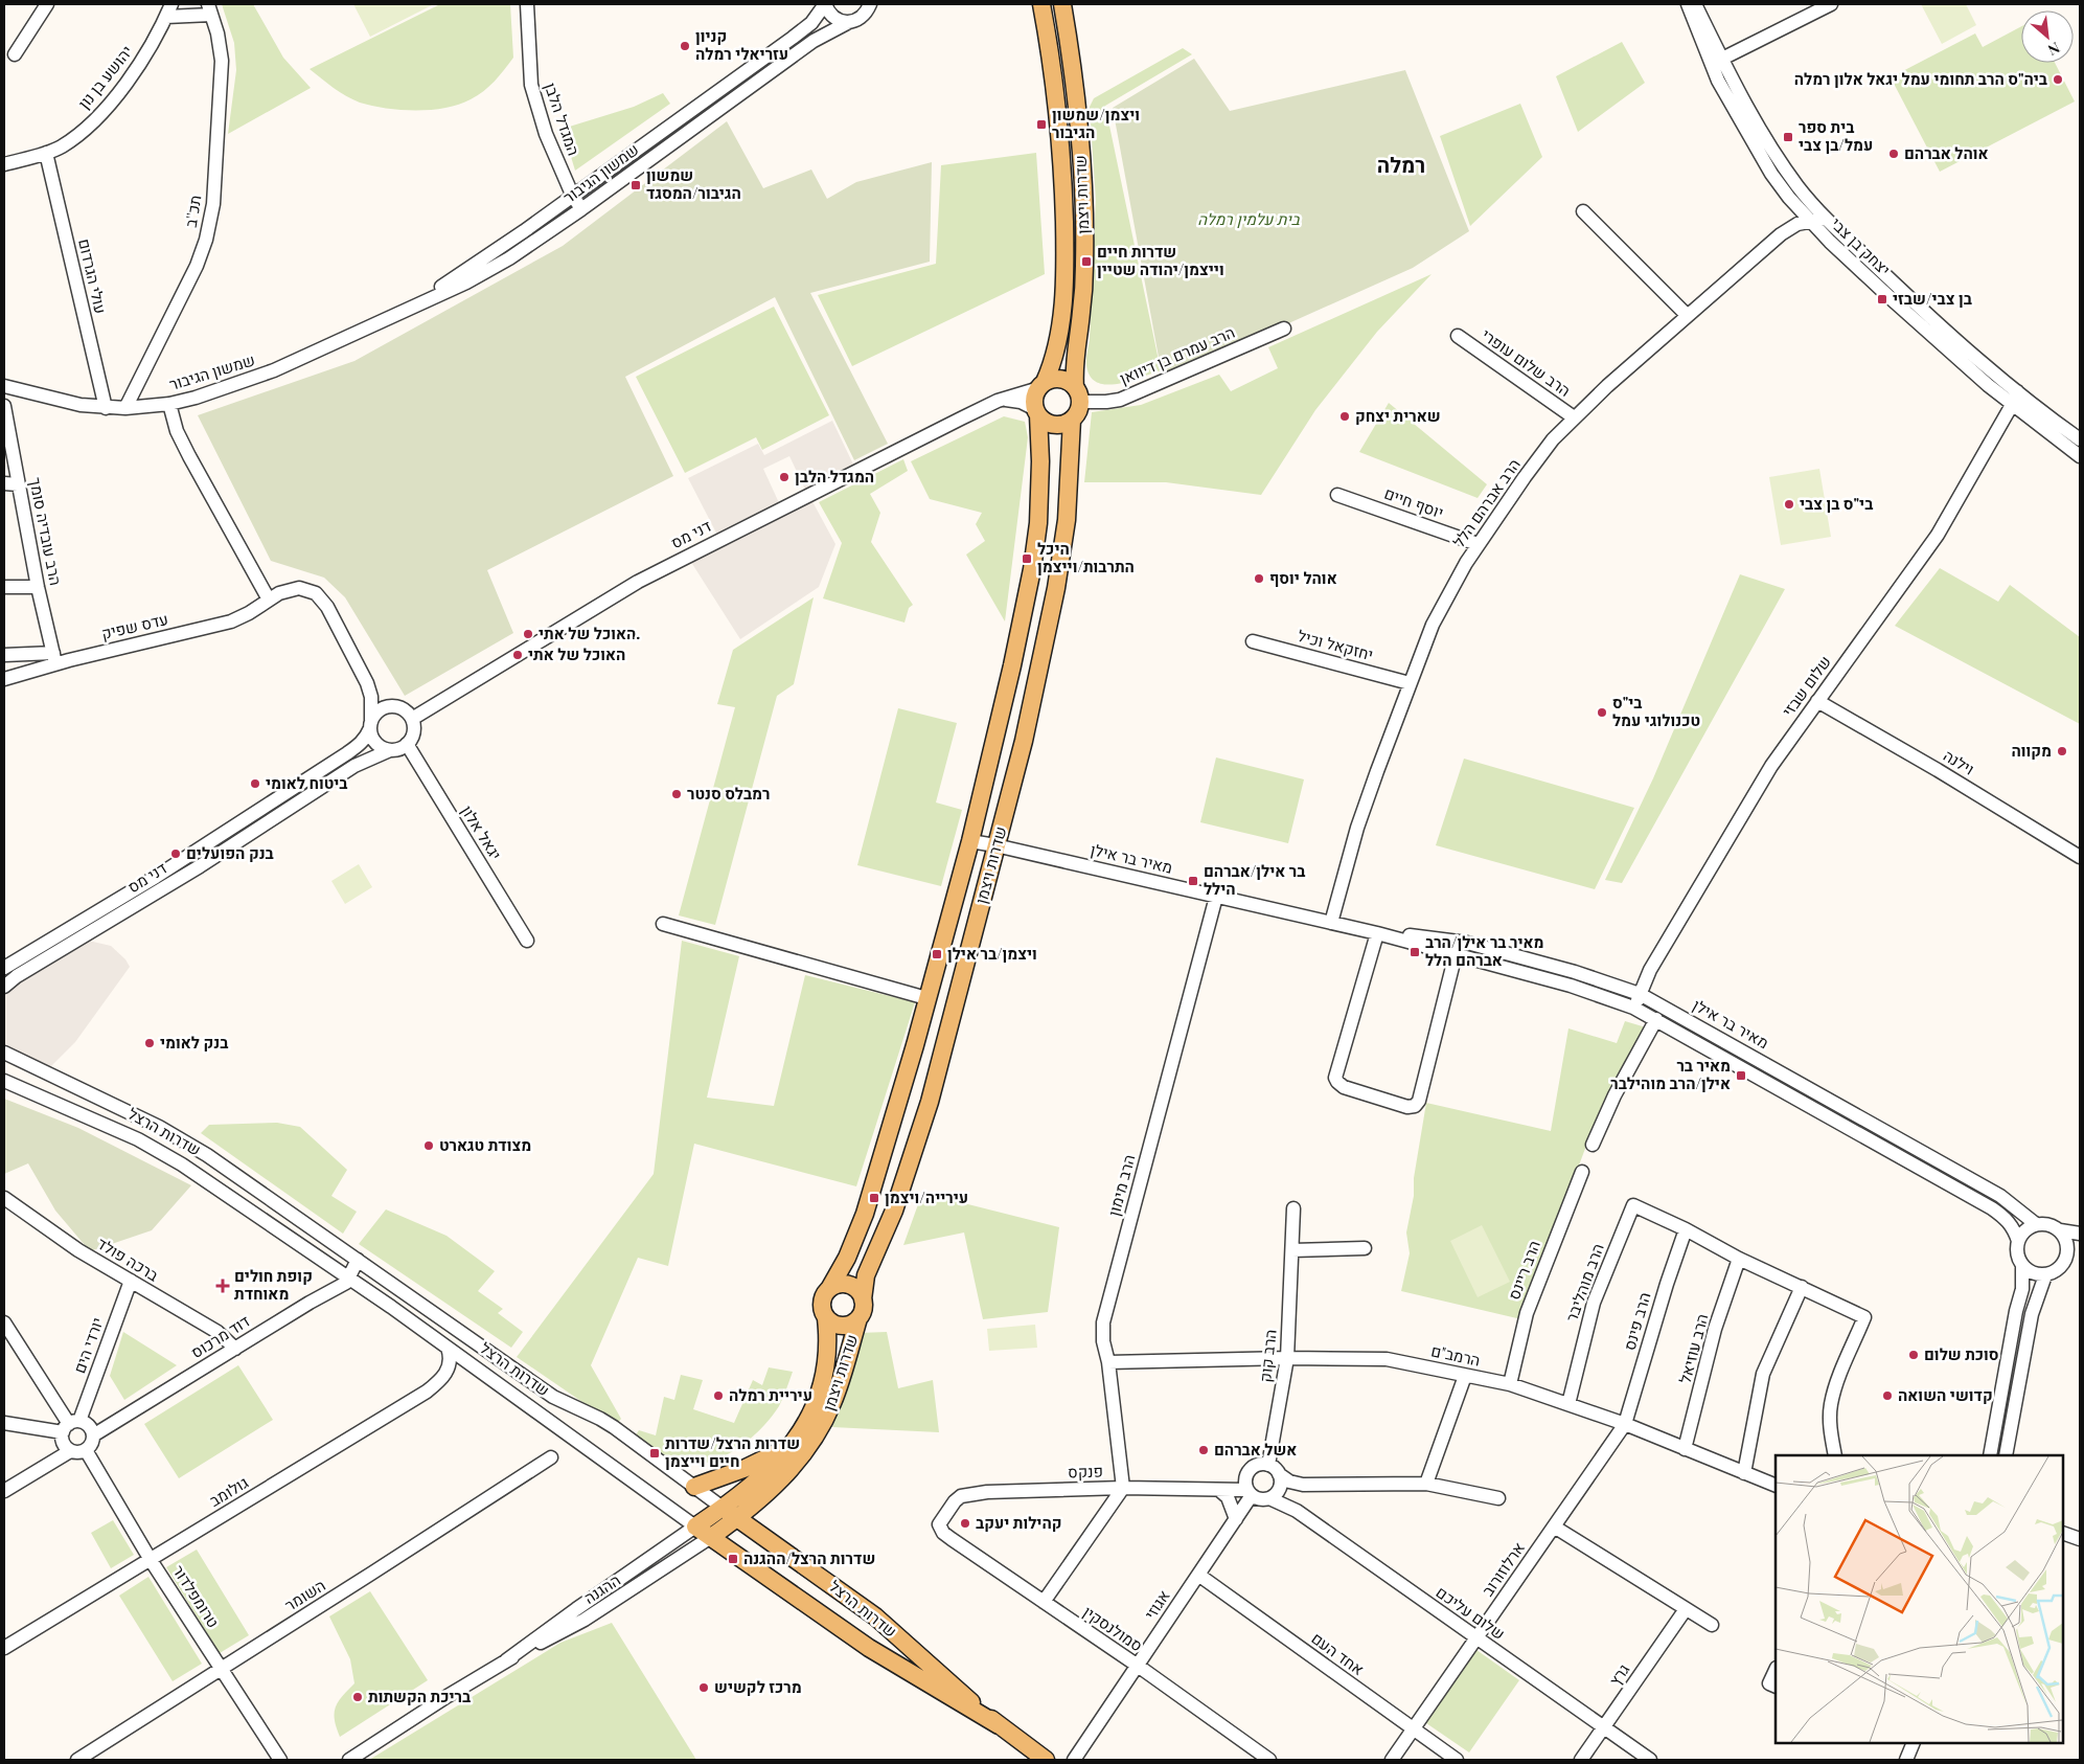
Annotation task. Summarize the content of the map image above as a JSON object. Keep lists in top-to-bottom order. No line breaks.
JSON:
{"streets":{"main road":["שדרות ויצמן","שדרות הרצל"],"street":["יהושע בן נון","המגדל הלבן","שמשון הגיבור","תכ''ב","יצחק בן צבי","עולי הגרדום","הרב עמרם בן דיוואן","הרב שלום עופרי","יוסף חיים","הרב אברהם הלל","הרב עובדיה סומך","דני מס","עדס שפיק","יחזקאל וכיל","שלום שבזי","וילנה","יגאל אלון","מאיר בר אילן","הרב מימון","ברכה פולד","הרב ריינס","הרב מוהליבר","הרב פינס","דוד מרכוס","יורדי הים","הרב עוזיאל","הרב קוק","הרמב\"ם","פנקס","גולומב","ארלוזורוב","ההגנה","השומר","טרומפלדור","אגוזי","שלום עליכם","סמולנסקין","אחד העם","גרץ"]},"crossings":[["יהושע בן נון","עולי הגרדום"],["המגדל הלבן","שמשון הגיבור"],["שמשון הגיבור","תכ''ב"],["שמשון הגיבור","עולי הגרדום"],["שדרות ויצמן","הרב עמרם בן דיוואן"],["שדרות ויצמן","דני מס"],["שדרות ויצמן","מאיר בר אילן"],["שדרות ויצמן","שדרות הרצל"],["שדרות ויצמן","ההגנה"],["יצחק בן צבי","הרב אברהם הלל"],["יצחק בן צבי","שלום שבזי"],["הרב עמרם בן דיוואן","דני מס"],["הרב שלום עופרי","הרב אברהם הלל"],["יוסף חיים","הרב אברהם הלל"],["הרב אברהם הלל","יחזקאל וכיל"],["הרב אברהם הלל","מאיר בר אילן"],["הרב עובדיה סומך","עדס שפיק"],["דני מס","יגאל אלון"],["שלום שבזי","וילנה"],["שלום שבזי","מאיר בר אילן"],["מאיר בר אילן","הרב מימון"],["שדרות הרצל","דוד מרכוס"],["שדרות הרצל","גולומב"],["שדרות הרצל","ההגנה"],["הרב מימון","הרמב\"ם"],["הרב מימון","פנקס"],["ברכה פולד","דוד מרכוס"],["ברכה פולד","יורדי הים"],["הרב ריינס","הרמב\"ם"],["הרב מוהליבר","הרב פינס"],["הרב מוהליבר","הרמב\"ם"],["הרב פינס","הרמב\"ם"],["הרב פינס","ארלוזורוב"],["דוד מרכוס","יורדי הים"],["דוד מרכוס","טרומפלדור"],["יורדי הים","טרומפלדור"],["הרב עוזיאל","הרמב\"ם"],["הרב קוק","הרמב\"ם"],["הרב קוק","פנקס"],["הרב קוק","אגוזי"],["הרב קוק","שלום עליכם"],["הרמב\"ם","ארלוזורוב"],["פנקס","אגוזי"],["פנקס","שלום עליכם"],["פנקס","סמולנסקין"],["גולומב","טרומפלדור"],["ארלוזורוב","שלום עליכם"],["ארלוזורוב","אחד העם"],["השומר","טרומפלדור"],["אגוזי","שלום עליכם"],["אגוזי","סמולנסקין"],["אגוזי","אחד העם"],["שלום עליכם","גרץ"]],"districts":["רמלה"],"parks":["בית עלמין רמלה"],"places":{"other":["קניון עזריאלי רמלה","ביה\"ס הרב תחומי עמל יגאל אלון רמלה","אוהל אברהם","שארית יצחק","המגדל הלבן","בי\"ס בן צבי","אוהל יוסף","האוכל של אתי.","האוכל של אתי","בי\"ס טכנולוגי עמל","מקווה","ביטוח לאומי","רמבלס סנטר","בנק הפועלים","בנק לאומי","מצודת טגארט","סוכת שלום","עיריית רמלה","קדושי השואה","אשל אברהם","קהילות יעקב","מרכז לקשיש","בריכת הקשתות"],"transit":["ויצמן/שמשון הגיבור","בית ספר עמל/בן צבי","שמשון הגיבור/המסגד","שדרות חיים וייצמן/יהודה שטיין","בן צבי/שבזי","היכל התרבות/וייצמן","בר אילן/אברהם הילל","מאיר בר אילן/הרב אברהם הלל","ויצמן/בר אילן","מאיר בר אילן/הרב מוהילבר","עירייה/ויצמן","שדרות הרצל/שדרות חיים וייצמן","שדרות הרצל/ההגנה"],"health":["קופת חולים מאוחדת"]},"north":"bottom right"}
